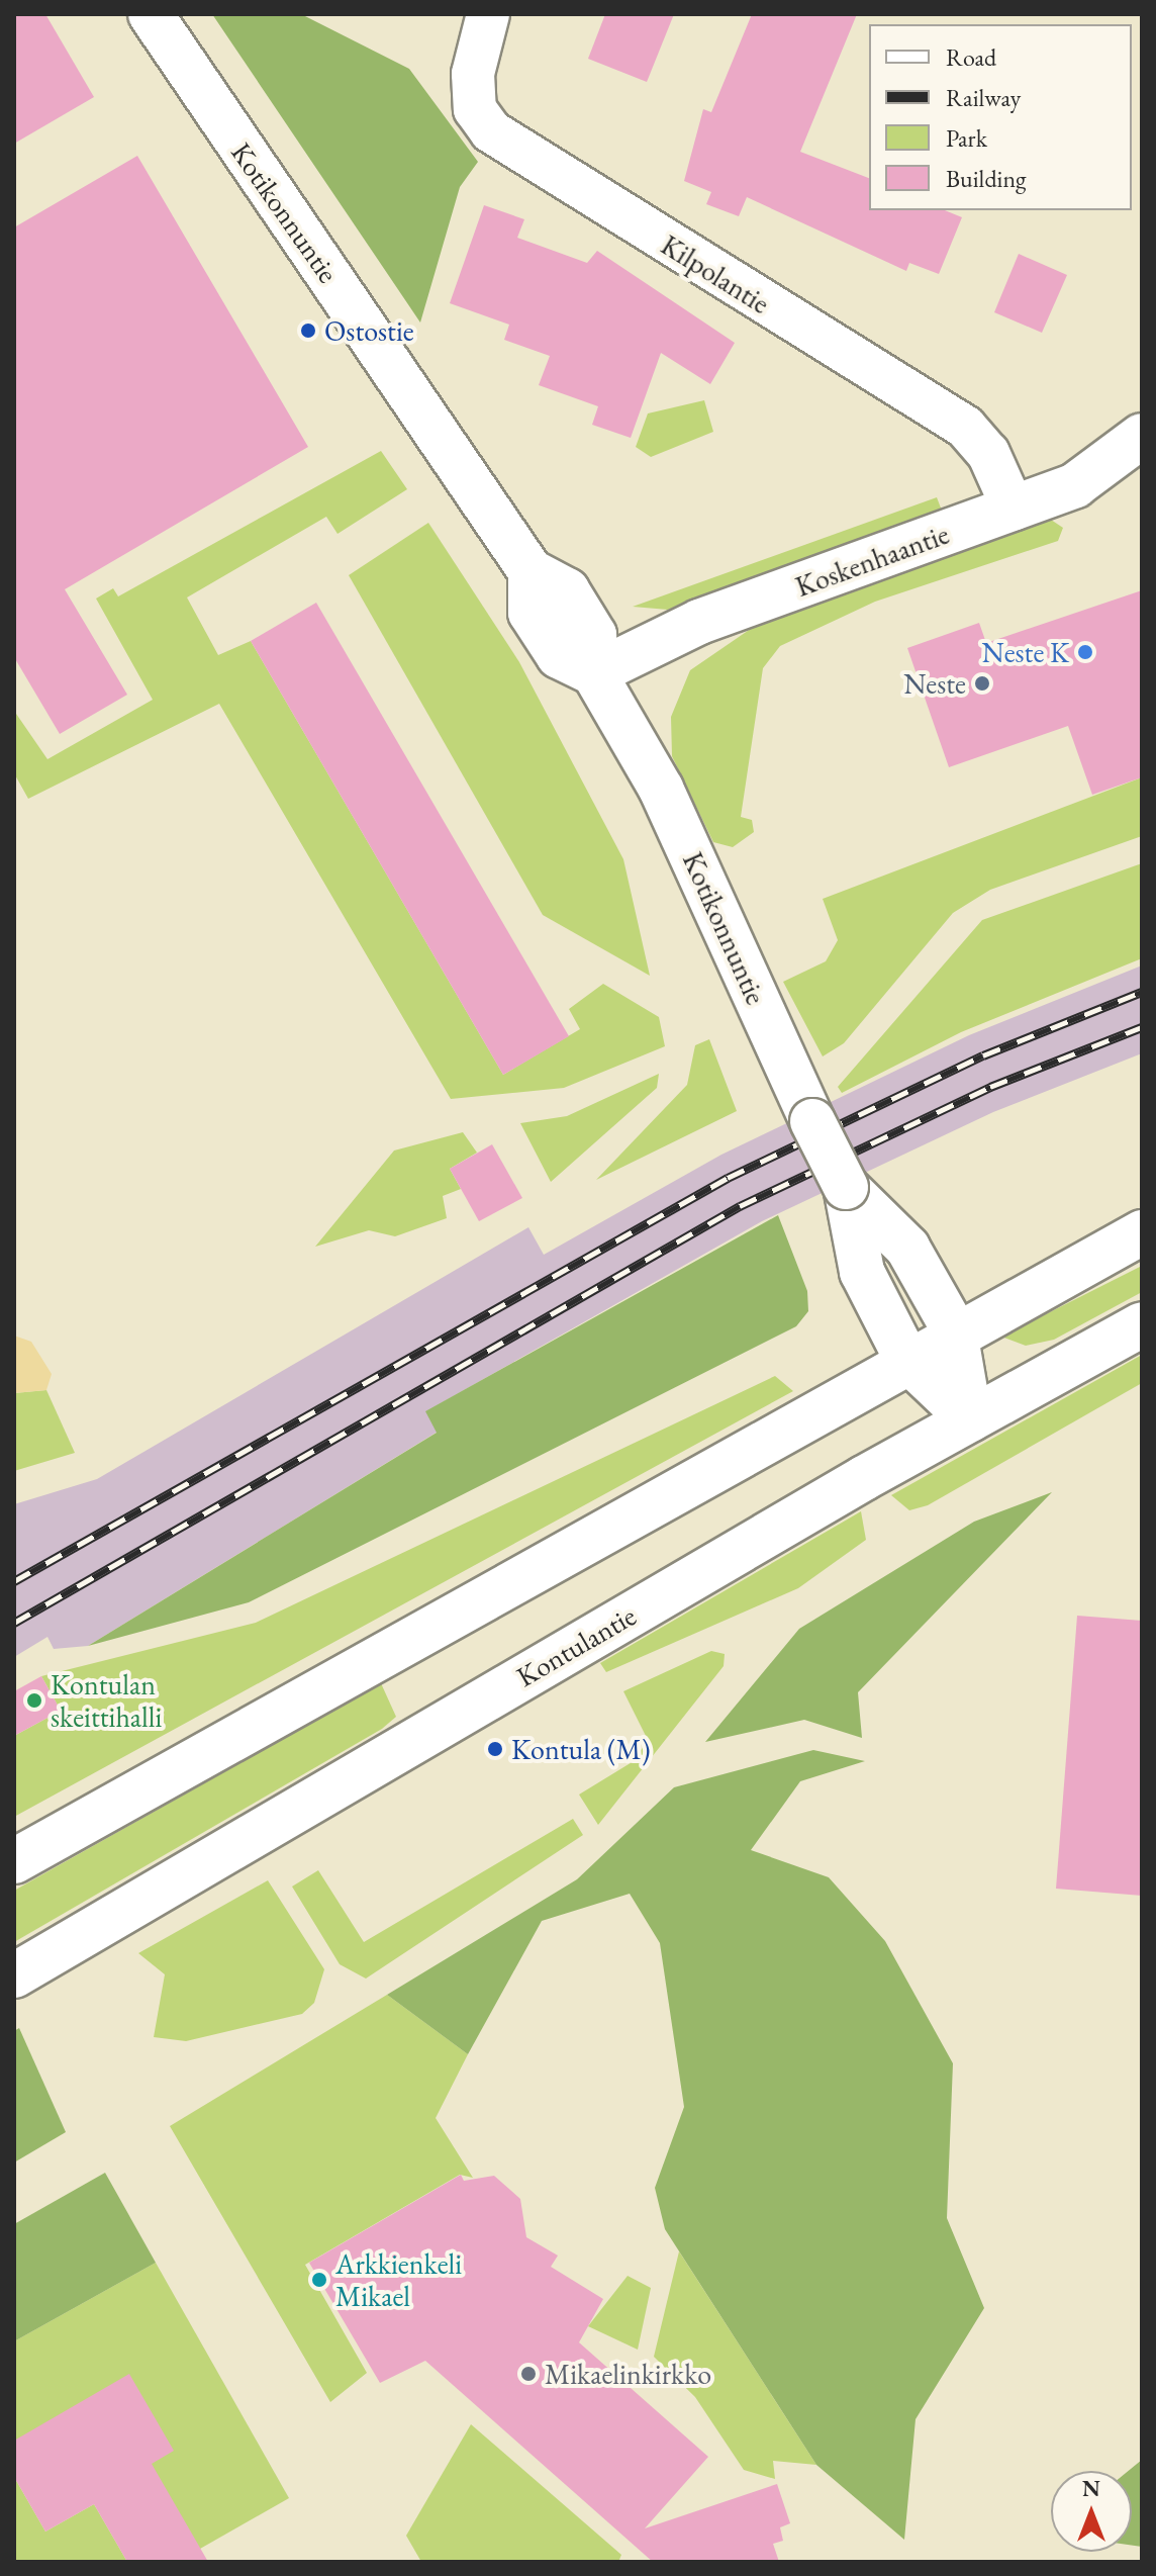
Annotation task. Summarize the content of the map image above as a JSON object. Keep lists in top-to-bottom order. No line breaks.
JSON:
{"streets":{"main road":["Kotikonnuntie","Koskenhaantie","Kontulantie"],"street":["Kilpolantie"]},"crossings":[["Kotikonnuntie","Koskenhaantie"],["Kotikonnuntie","Kontulantie"],["Kilpolantie","Koskenhaantie"]],"places":["Ostostie","Neste K","Neste","Kontulan skeittihalli","Kontula (M)","Arkkienkeli Mikael","Mikaelinkirkko"],"legend":["Road","Railway","Park","Building"],"north":"top"}
